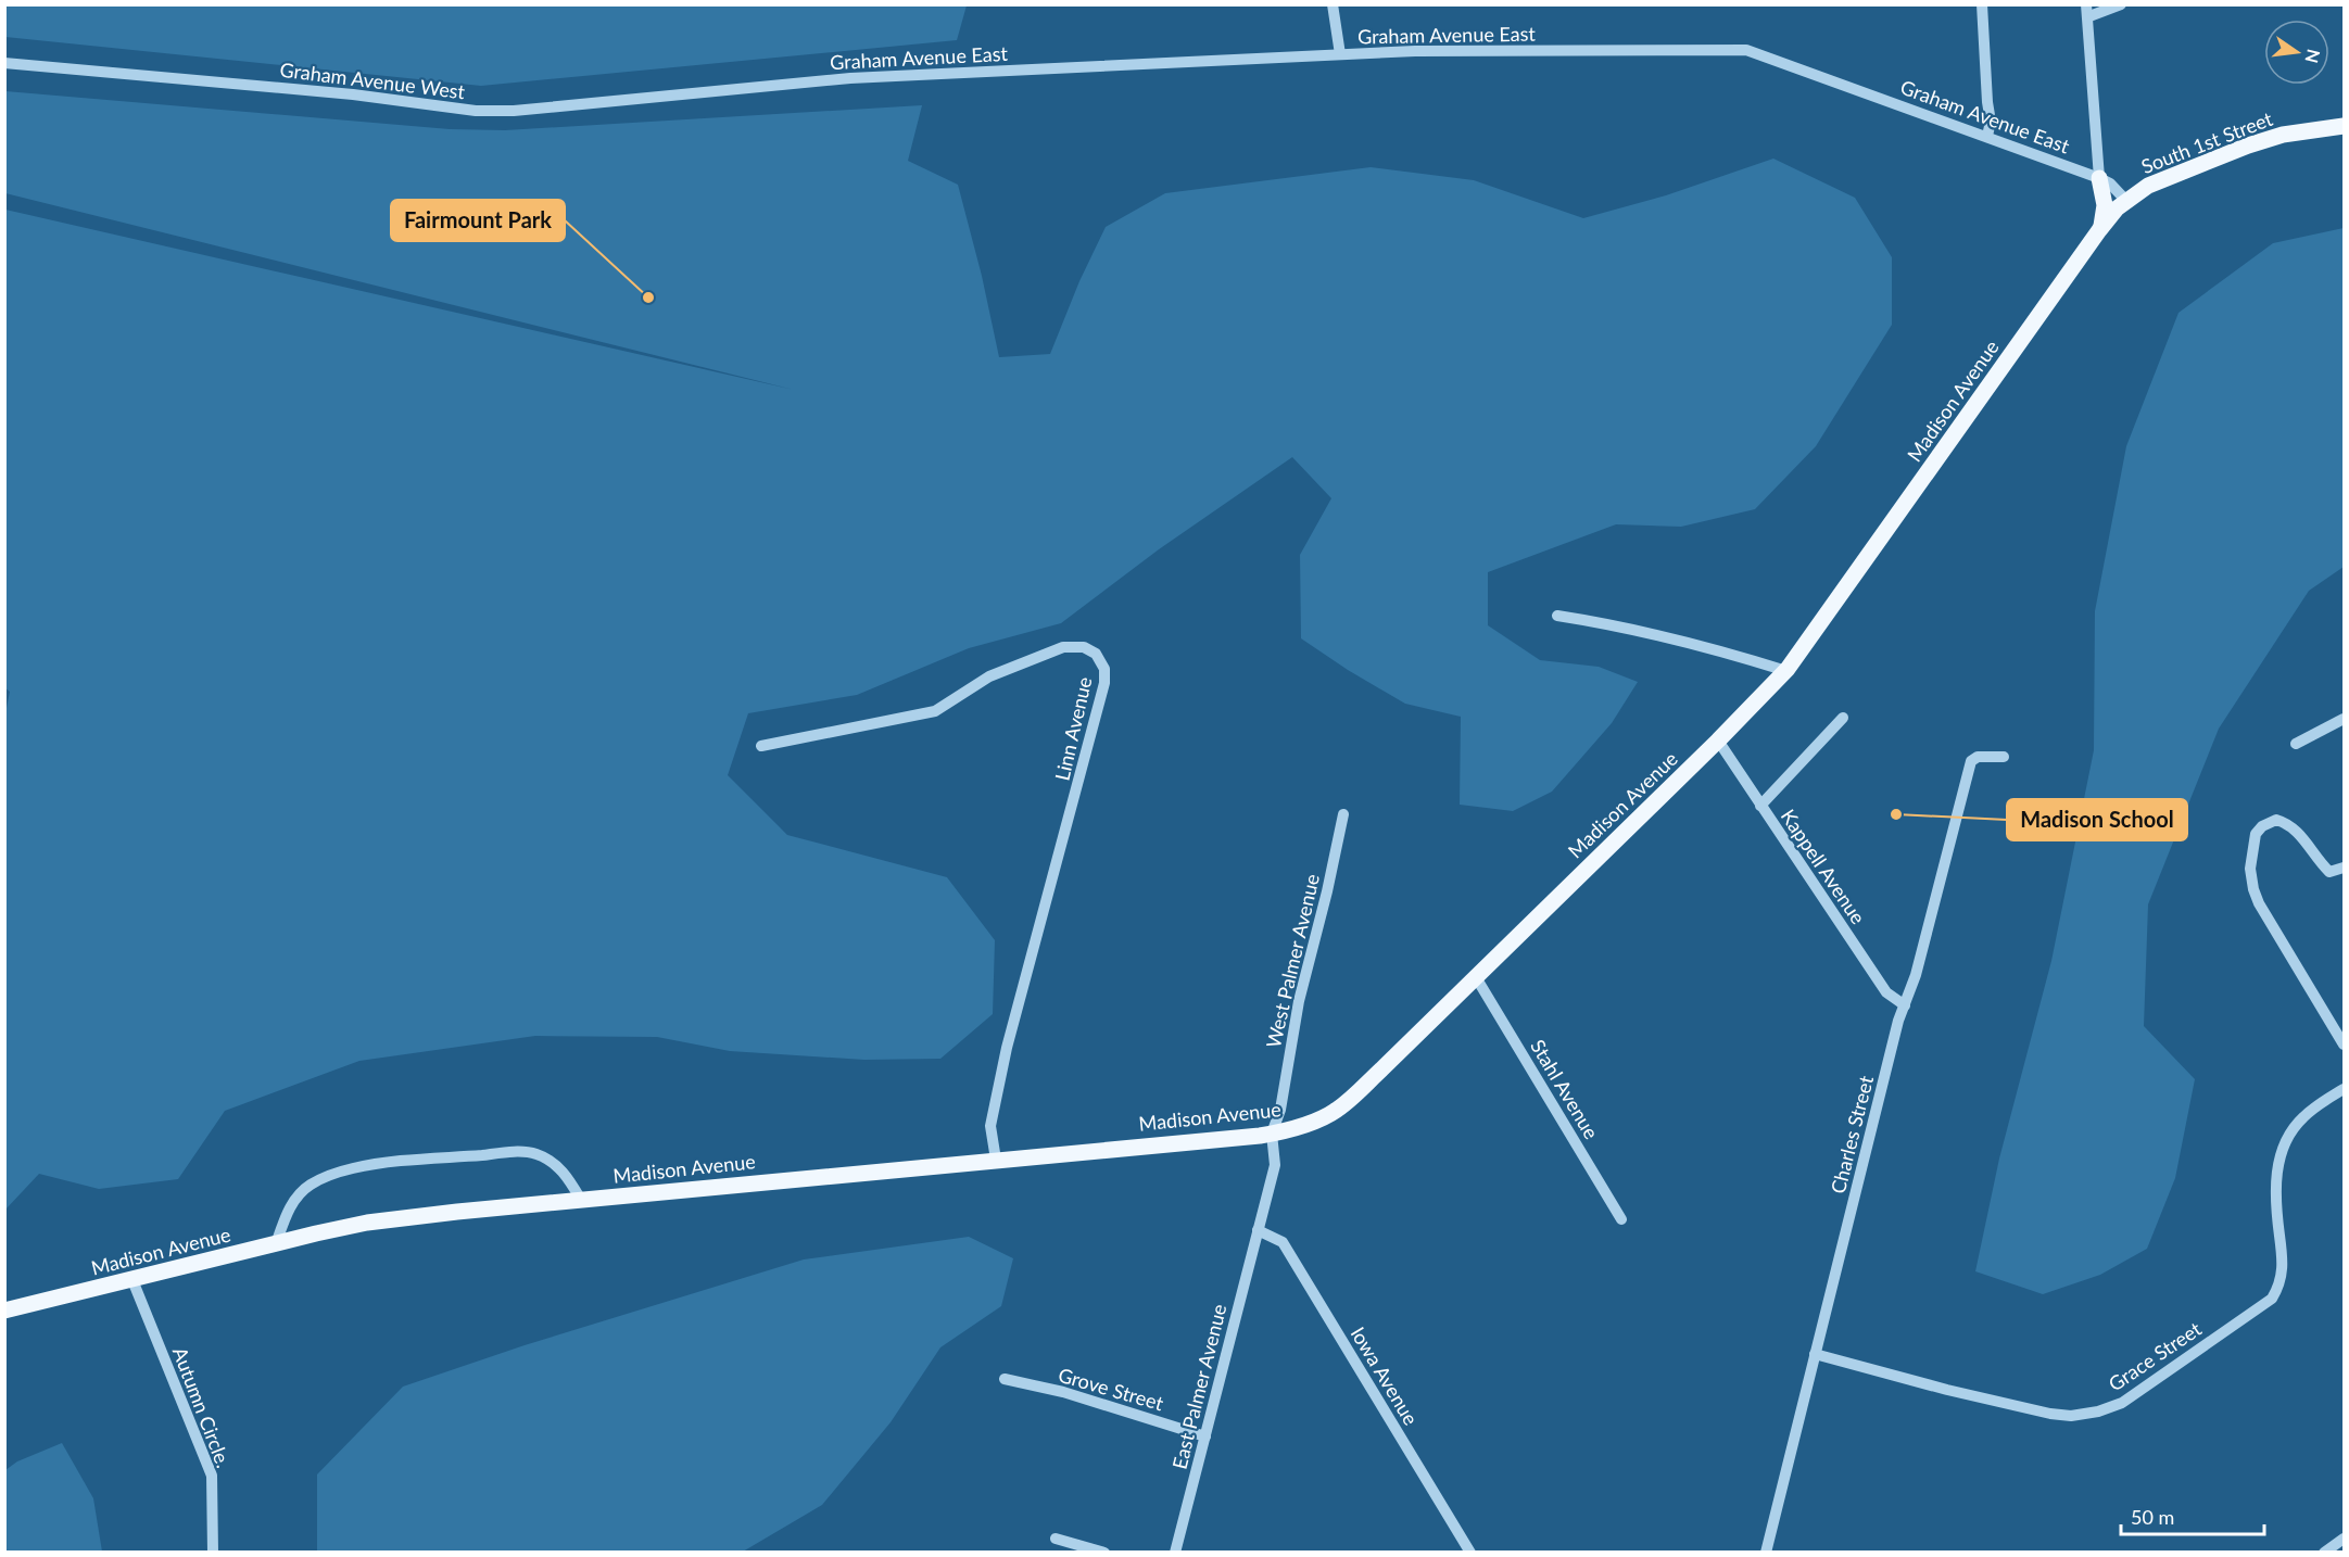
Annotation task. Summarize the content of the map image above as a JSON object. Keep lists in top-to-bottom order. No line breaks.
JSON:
{"streets":{"main road":["South 1st Street","Madison Avenue"],"street":["Graham Avenue East","Graham Avenue West","Linn Avenue","Kappell Avenue","West Palmer Avenue","Stahl Avenue","Charles Street","Grace Street","Iowa Avenue","East Palmer Avenue","Grove Street","Autumn Circle."]},"crossings":[["Graham Avenue East","Graham Avenue West"],["Graham Avenue East","South 1st Street"],["Graham Avenue East","Madison Avenue"],["South 1st Street","Madison Avenue"],["Madison Avenue","Linn Avenue"],["Madison Avenue","Kappell Avenue"],["Madison Avenue","West Palmer Avenue"],["Madison Avenue","Stahl Avenue"],["Madison Avenue","Autumn Circle."],["Kappell Avenue","Charles Street"],["West Palmer Avenue","Iowa Avenue"],["West Palmer Avenue","East Palmer Avenue"],["Charles Street","Grace Street"],["Iowa Avenue","East Palmer Avenue"],["East Palmer Avenue","Grove Street"]],"places":["Fairmount Park","Madison School"],"scale_bar":"50 m","north":"right"}
